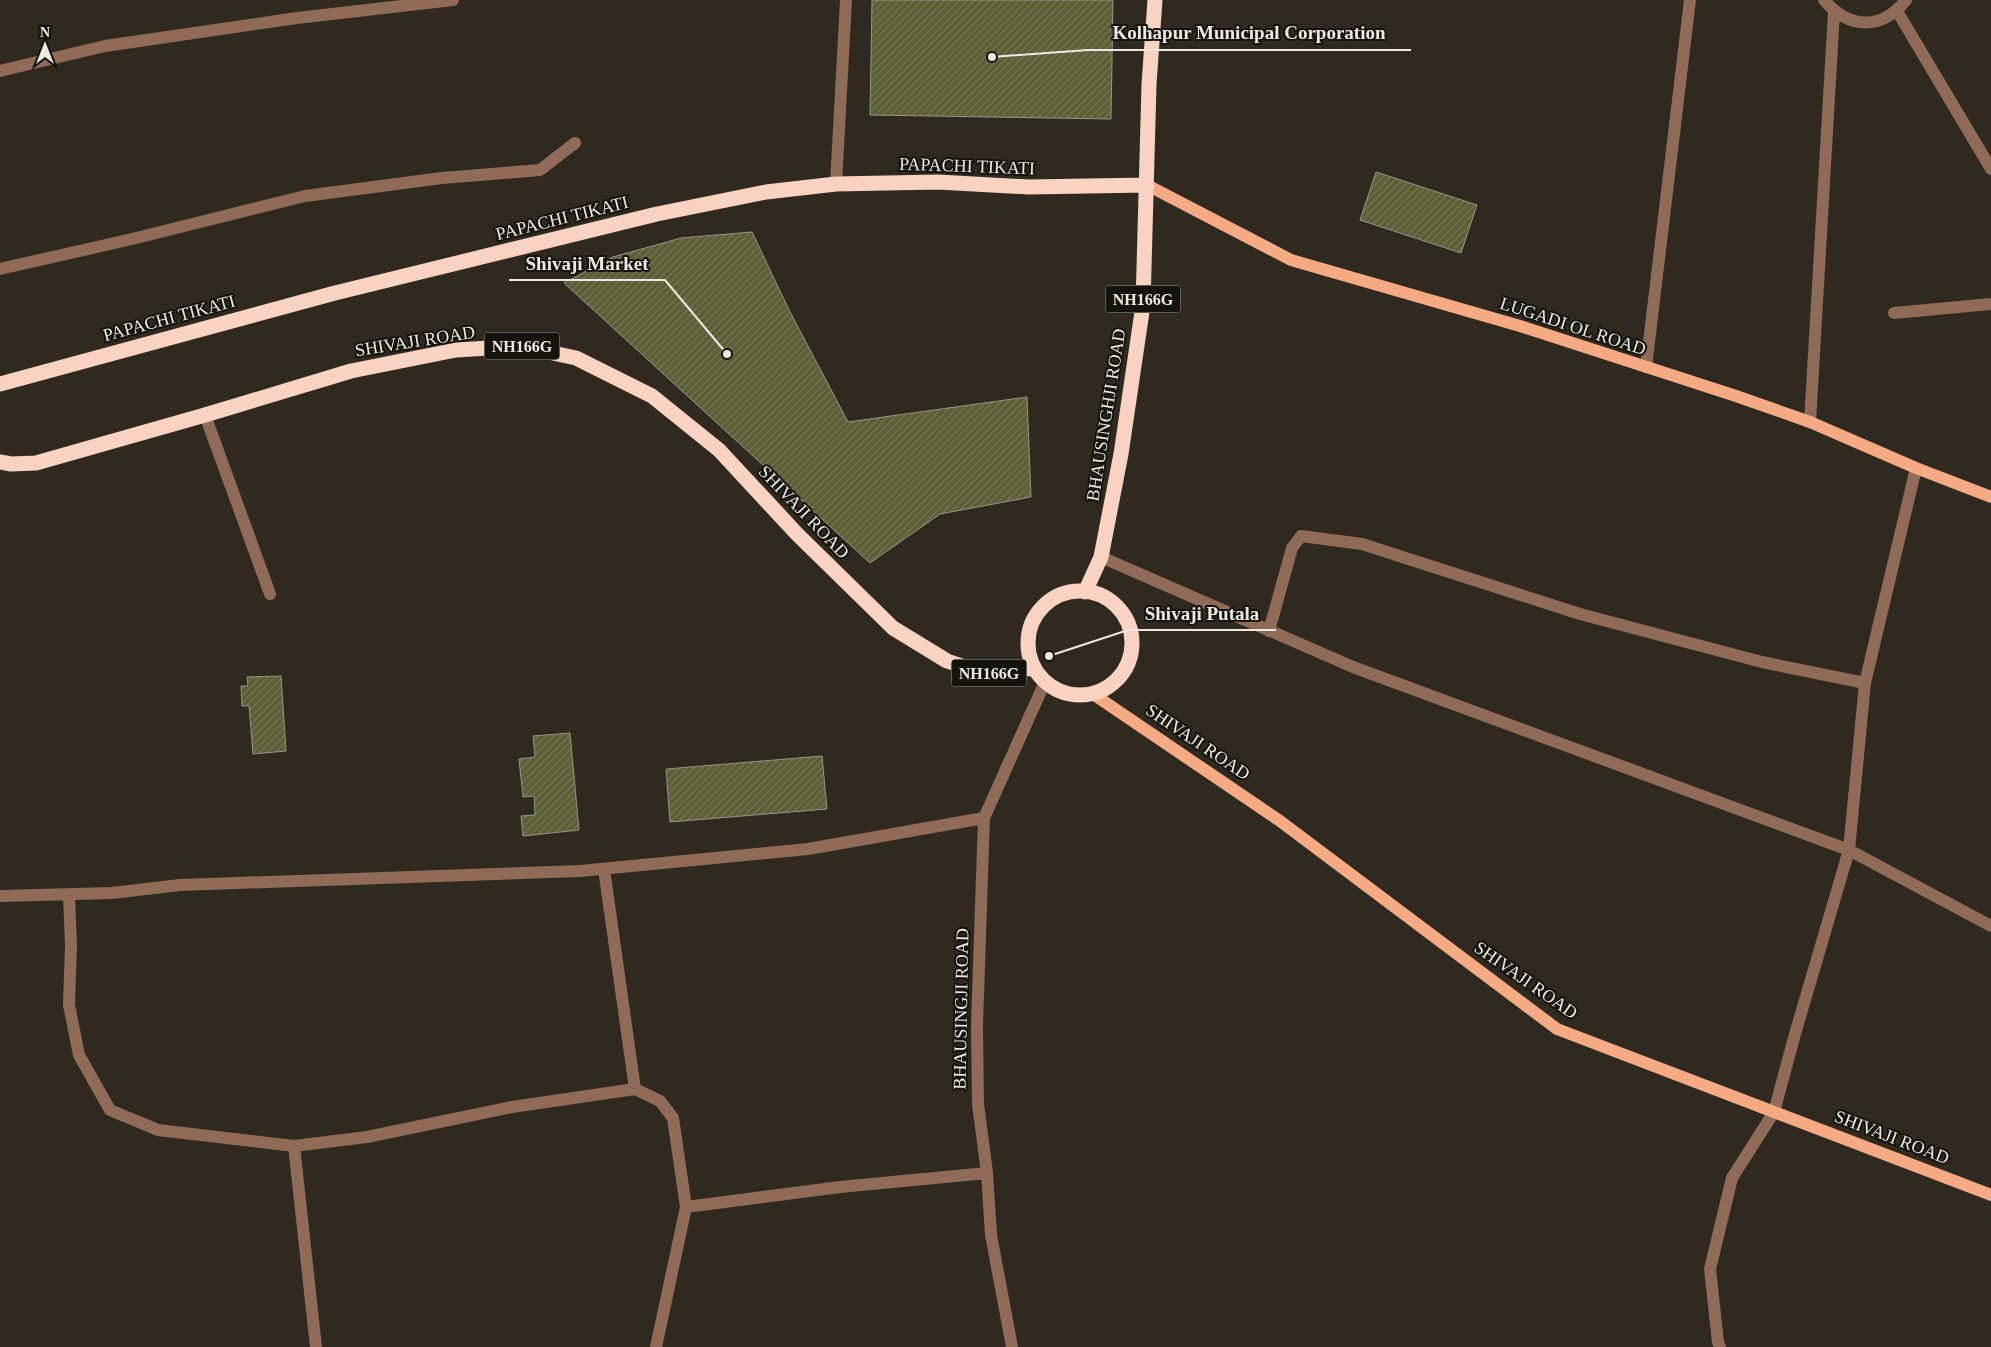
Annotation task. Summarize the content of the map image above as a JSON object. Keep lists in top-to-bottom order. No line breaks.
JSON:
{"streets":{"highway":["PAPACHI TIKATI","NH166G","SHIVAJI ROAD","BHAUSINGHJI ROAD"],"main road":["LUGADI OL ROAD"],"street":["BHAUSINGJI ROAD"]},"crossings":[["PAPACHI TIKATI","LUGADI OL ROAD"],["PAPACHI TIKATI","BHAUSINGHJI ROAD"],["NH166G","SHIVAJI ROAD"],["NH166G","BHAUSINGHJI ROAD"],["NH166G","BHAUSINGJI ROAD"],["LUGADI OL ROAD","BHAUSINGHJI ROAD"],["SHIVAJI ROAD","BHAUSINGHJI ROAD"],["SHIVAJI ROAD","BHAUSINGJI ROAD"],["BHAUSINGHJI ROAD","BHAUSINGJI ROAD"]],"places":["Kolhapur Municipal Corporation","Shivaji Market","Shivaji Putala"],"north":"top"}
